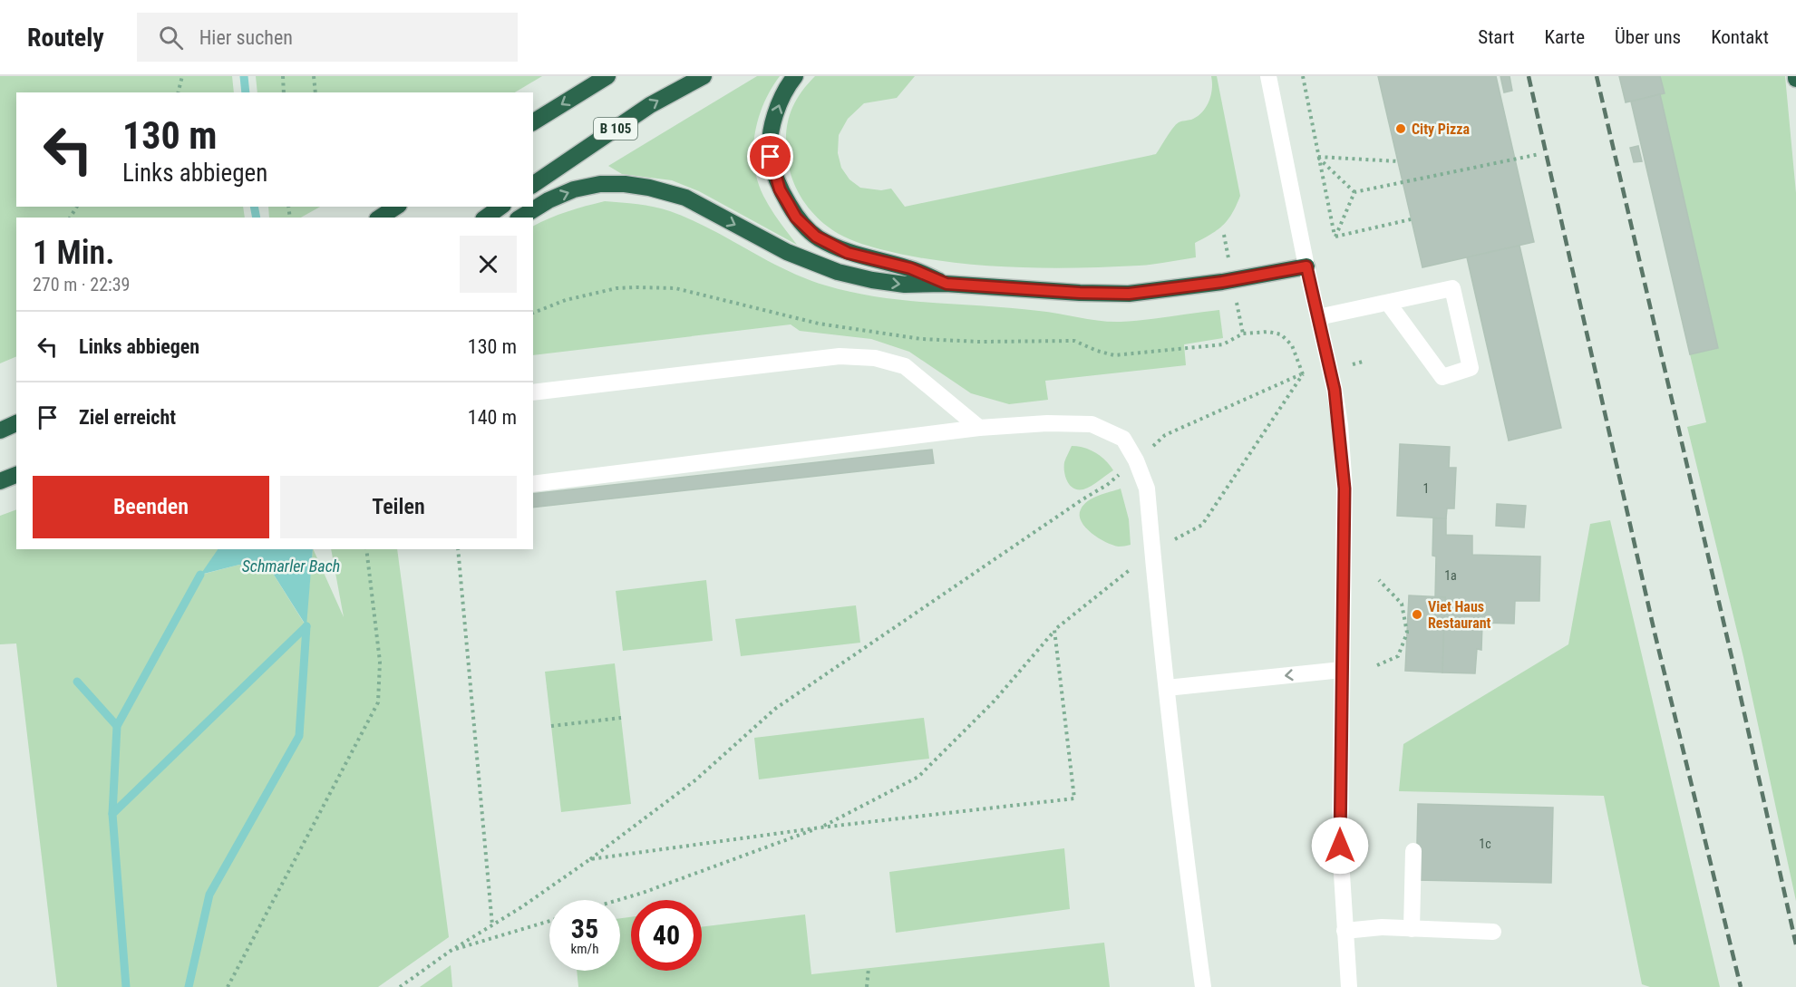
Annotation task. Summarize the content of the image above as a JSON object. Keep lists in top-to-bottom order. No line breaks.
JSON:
{"streets":{"highway":["B 105"]},"water":["Schmarler Bach"],"places":["City Pizza","Viet Haus Restaurant"],"house_numbers":["1","1a","1c"],"page":{"header":"Routely","search":"Hier suchen","nav":["Start","Karte","Über uns","Kontakt"],"turn":["130 m","Links abbiegen"],"heading":["1 Min.","270 m · 22:39"],"list":[{"name":"Links abbiegen","value":"130 m"},{"name":"Ziel erreicht","value":"140 m"}],"buttons":["Beenden","Teilen"],"speed":"35 km/h","limit":"40"}}
